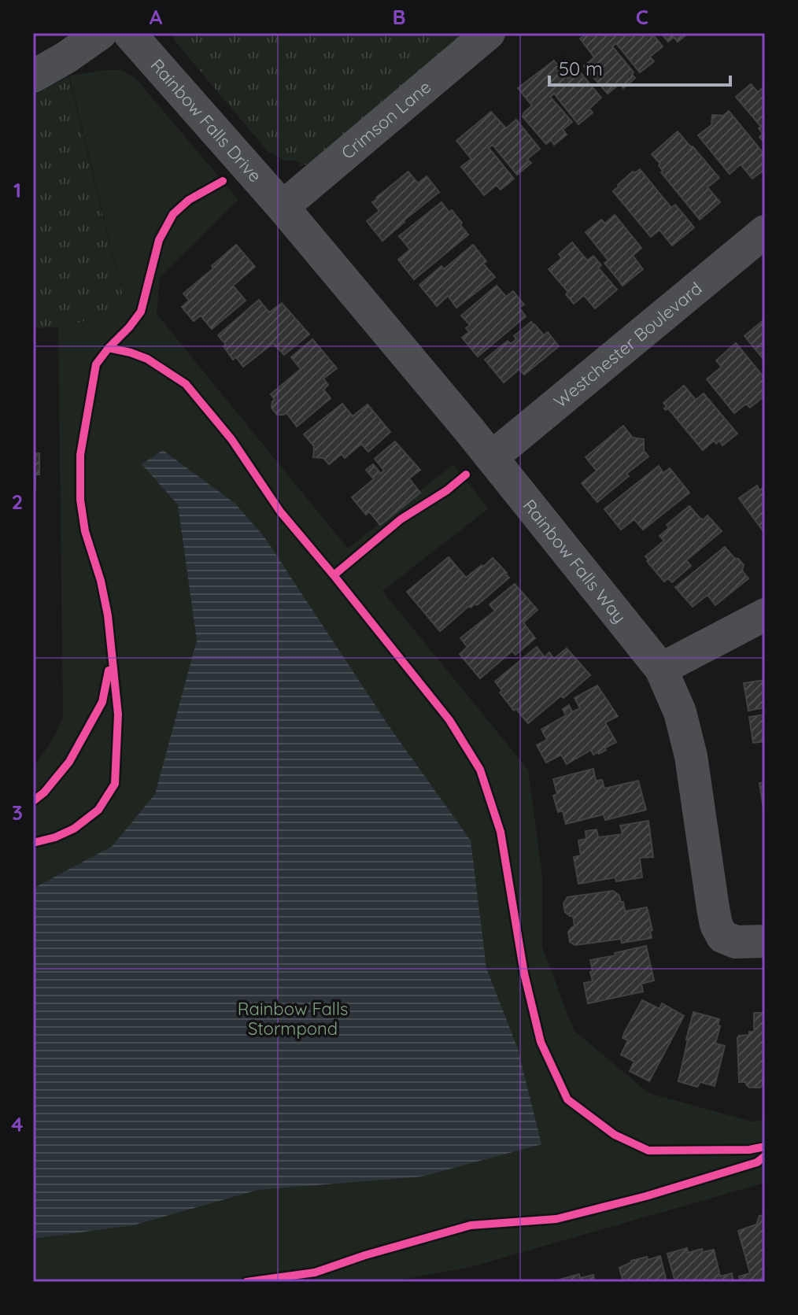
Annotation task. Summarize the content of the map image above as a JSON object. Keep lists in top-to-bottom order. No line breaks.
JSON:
{"streets":{"street":["Crimson Lane","Rainbow Falls Drive","Westchester Boulevard","Rainbow Falls Way"]},"crossings":[["Crimson Lane","Rainbow Falls Drive"],["Crimson Lane","Rainbow Falls Way"],["Rainbow Falls Drive","Rainbow Falls Way"],["Westchester Boulevard","Rainbow Falls Way"]],"parks":["Rainbow Falls Stormpond"],"scale_bar":"50 m","grid":{"columns":["A","B","C"],"rows":["1","2","3","4"]}}
